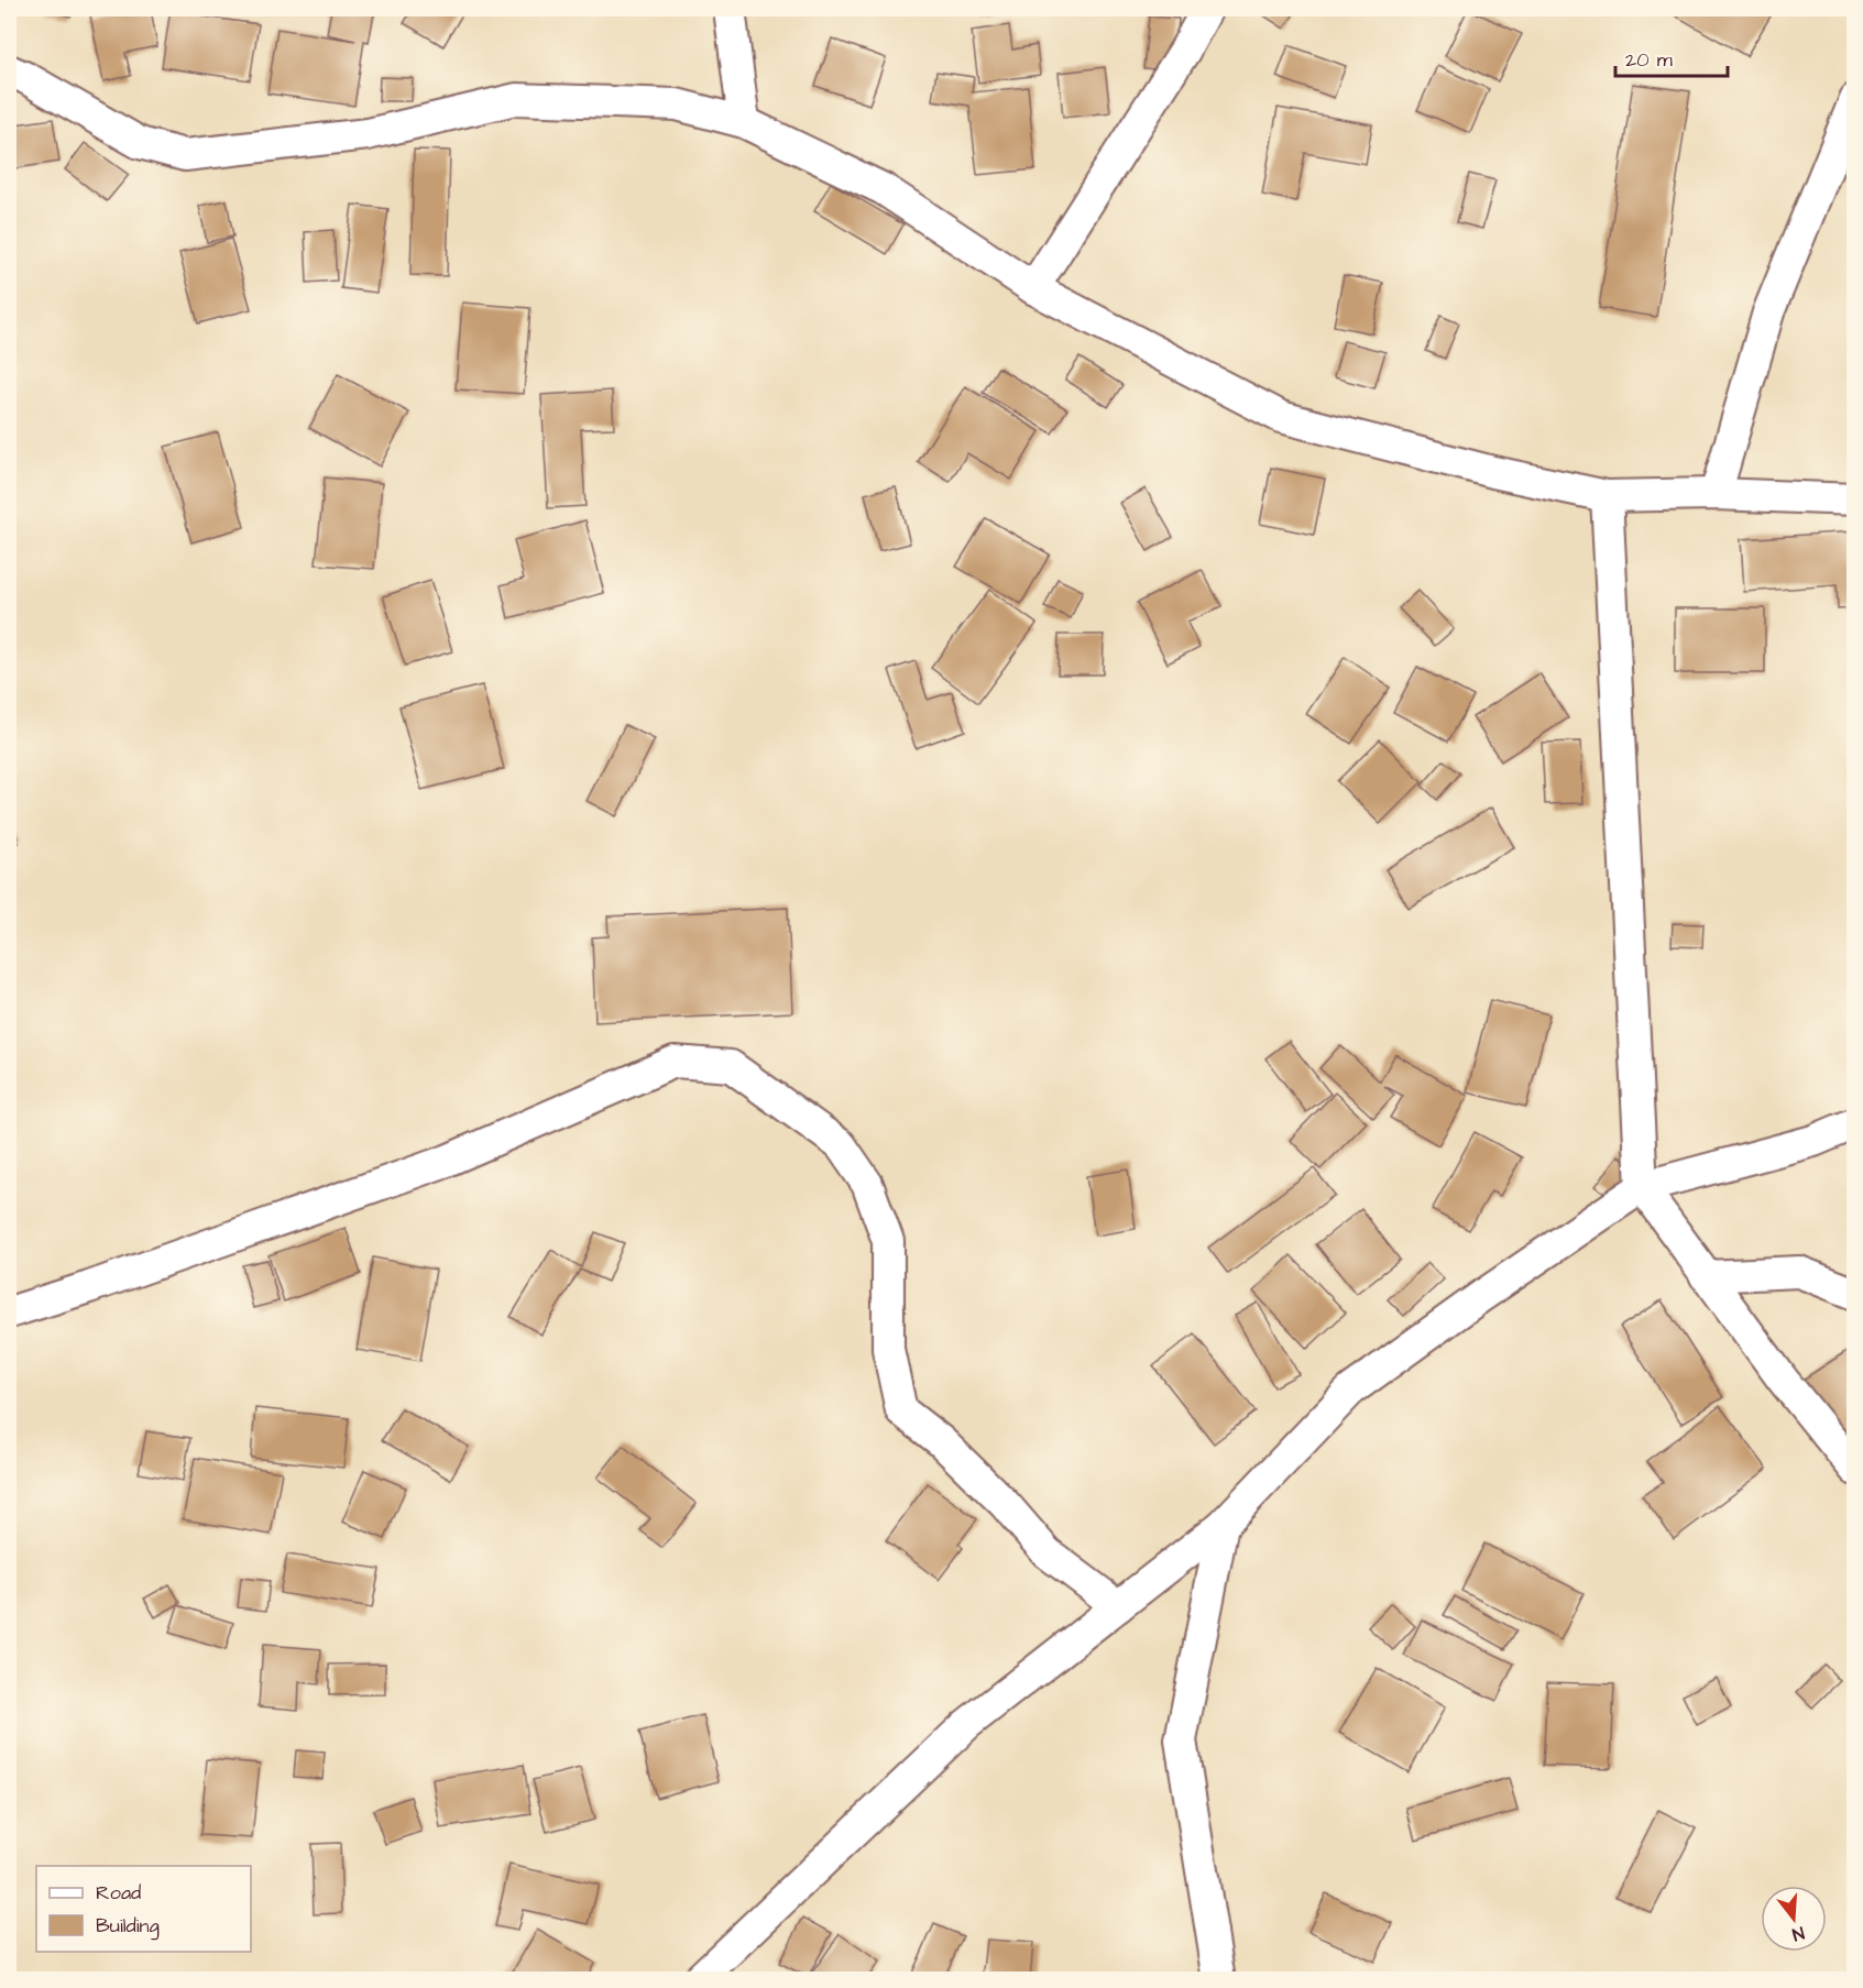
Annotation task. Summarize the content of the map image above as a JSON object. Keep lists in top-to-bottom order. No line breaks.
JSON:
{"legend":["Road","Building"],"scale_bar":"20 m","north":"bottom"}
